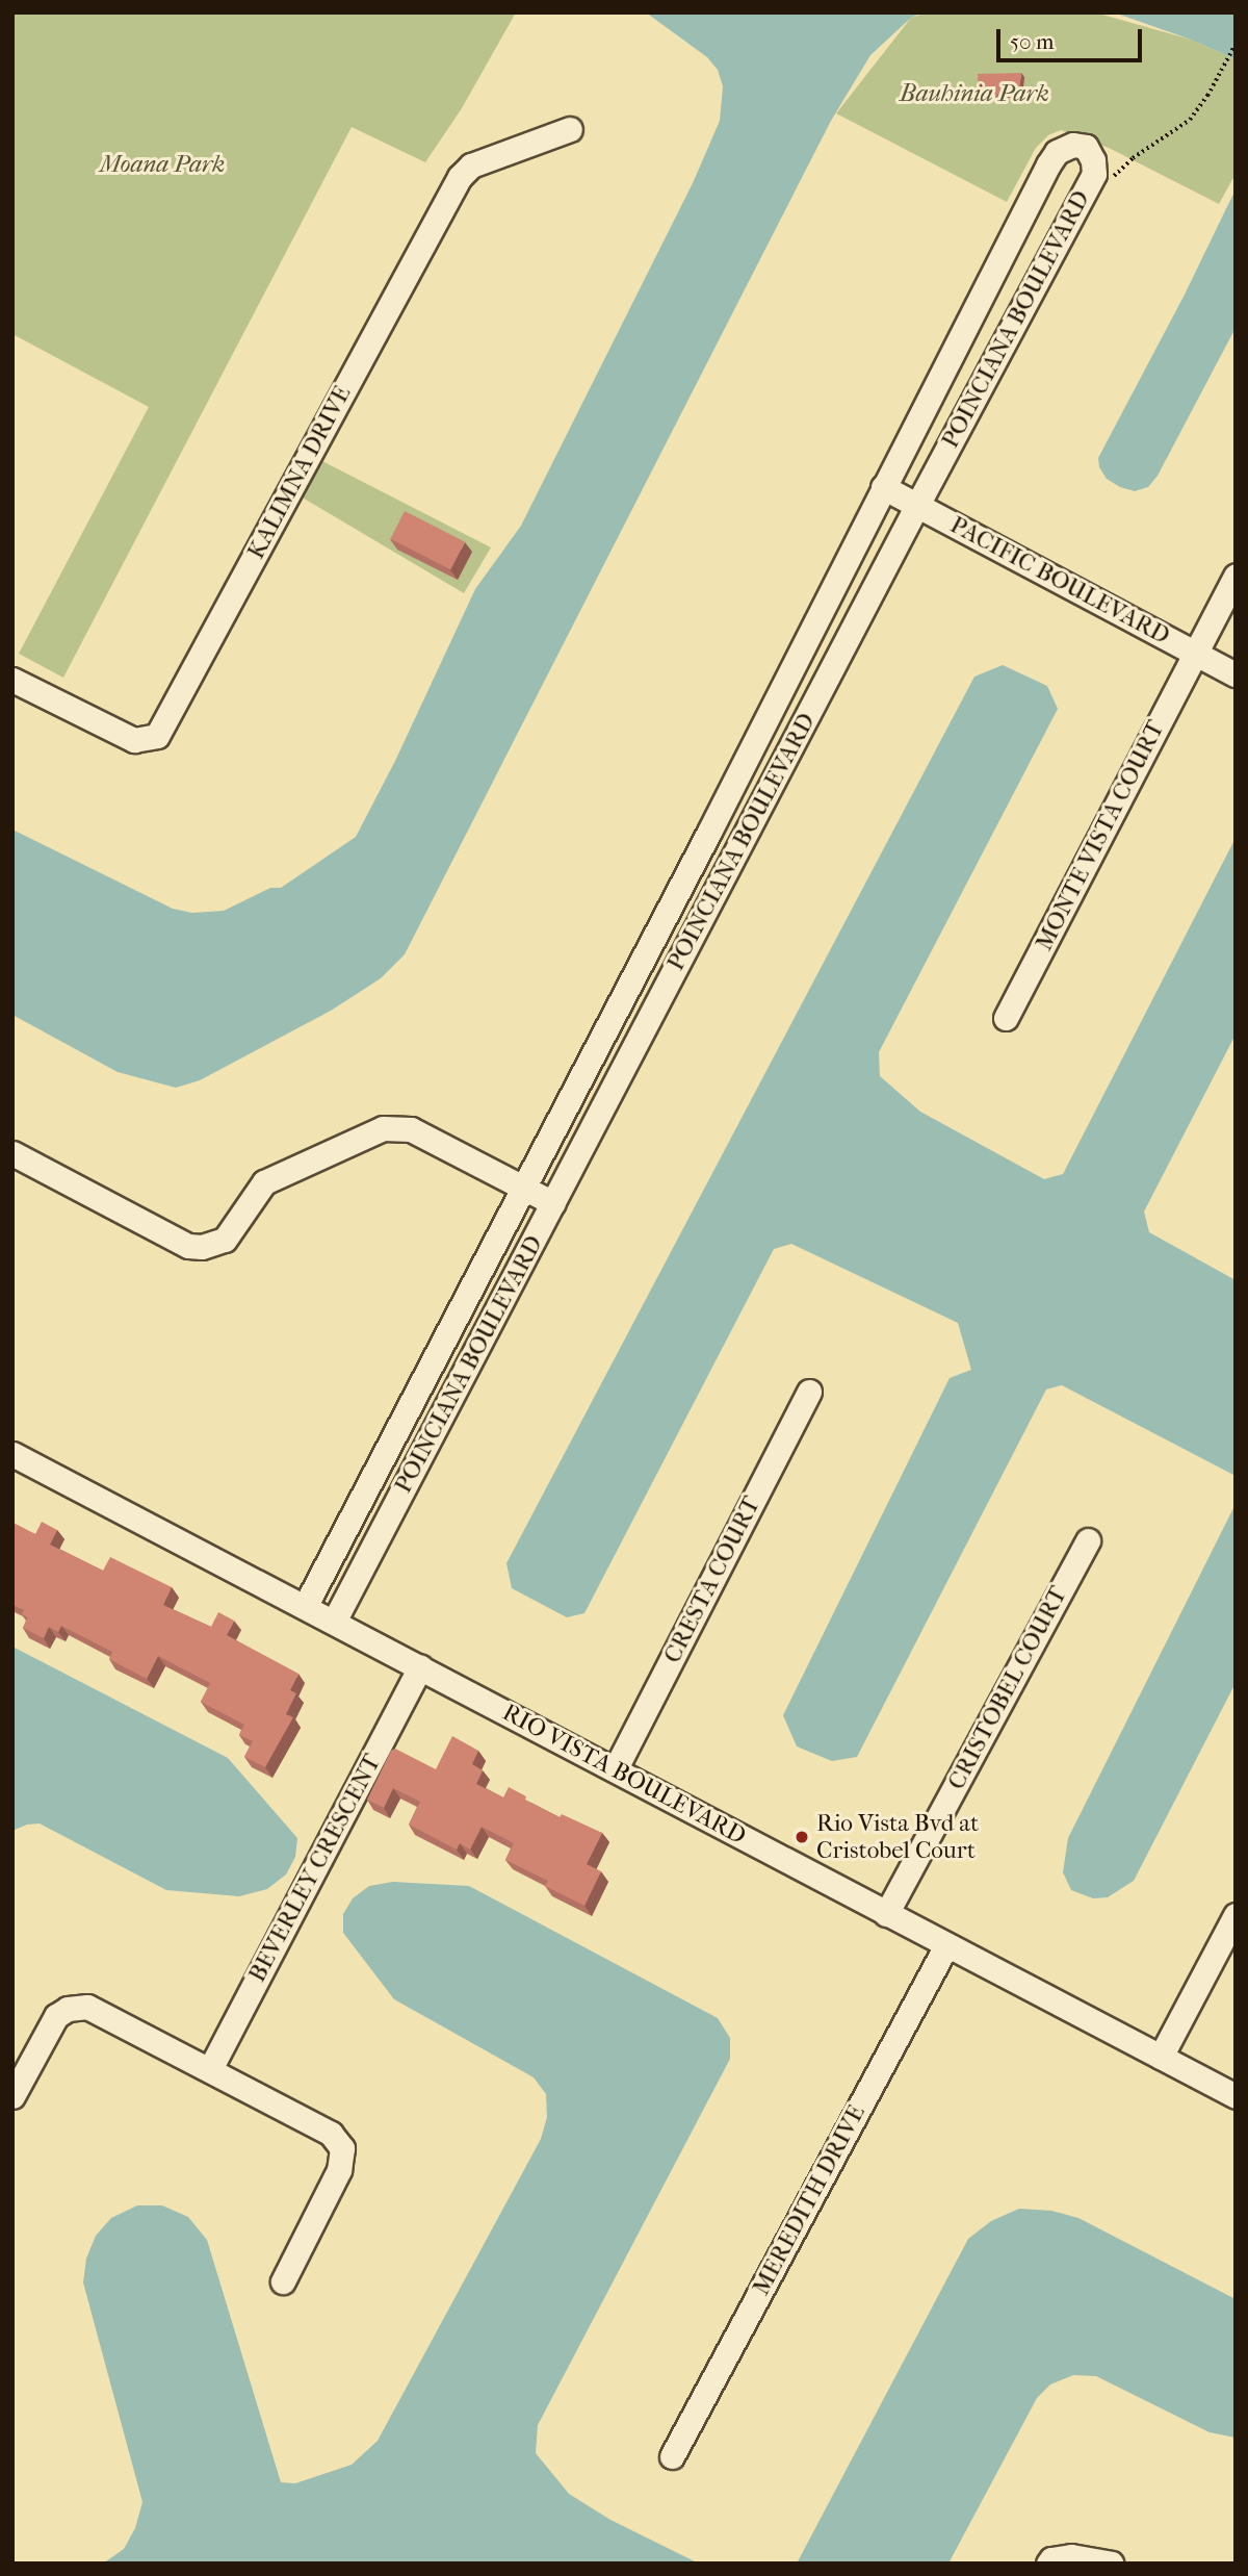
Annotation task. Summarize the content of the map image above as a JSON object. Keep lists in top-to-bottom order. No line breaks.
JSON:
{"streets":{"street":["POINCIANA BOULEVARD","KALIMNA DRIVE","PACIFIC BOULEVARD","MONTE VISTA COURT","CRESTA COURT","CRISTOBEL COURT","RIO VISTA BOULEVARD","BEVERLEY CRESCENT","MEREDITH DRIVE"]},"crossings":[["POINCIANA BOULEVARD","PACIFIC BOULEVARD"],["POINCIANA BOULEVARD","RIO VISTA BOULEVARD"],["PACIFIC BOULEVARD","MONTE VISTA COURT"],["CRESTA COURT","RIO VISTA BOULEVARD"],["CRISTOBEL COURT","RIO VISTA BOULEVARD"],["RIO VISTA BOULEVARD","BEVERLEY CRESCENT"],["RIO VISTA BOULEVARD","MEREDITH DRIVE"]],"parks":["Bauhinia Park","Moana Park"],"places":["Rio Vista Bvd at Cristobel Court"],"scale_bar":"50 m"}
